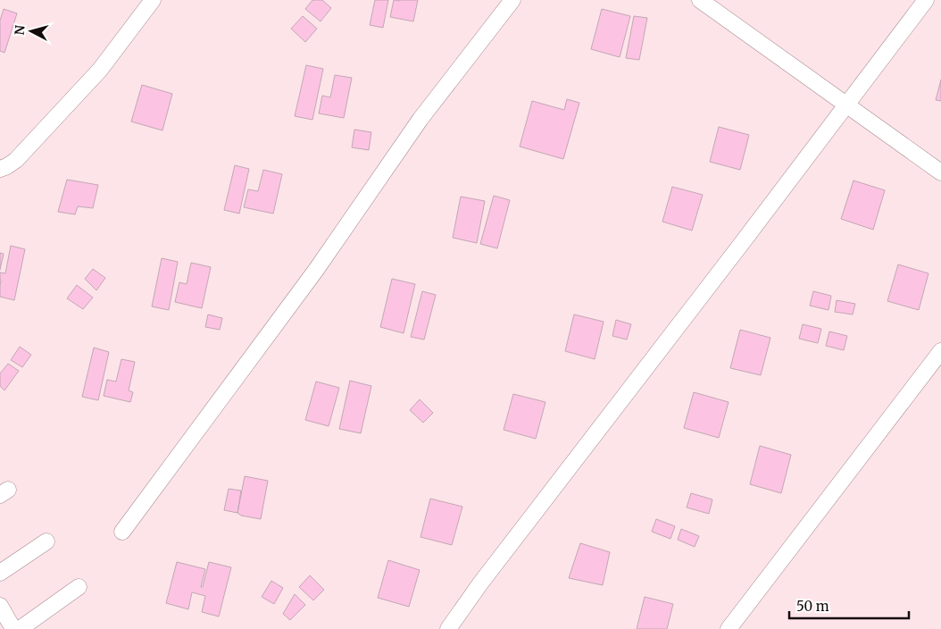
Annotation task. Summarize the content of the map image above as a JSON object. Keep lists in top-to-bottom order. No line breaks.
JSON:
{"scale_bar":"50 m","north":"left"}
